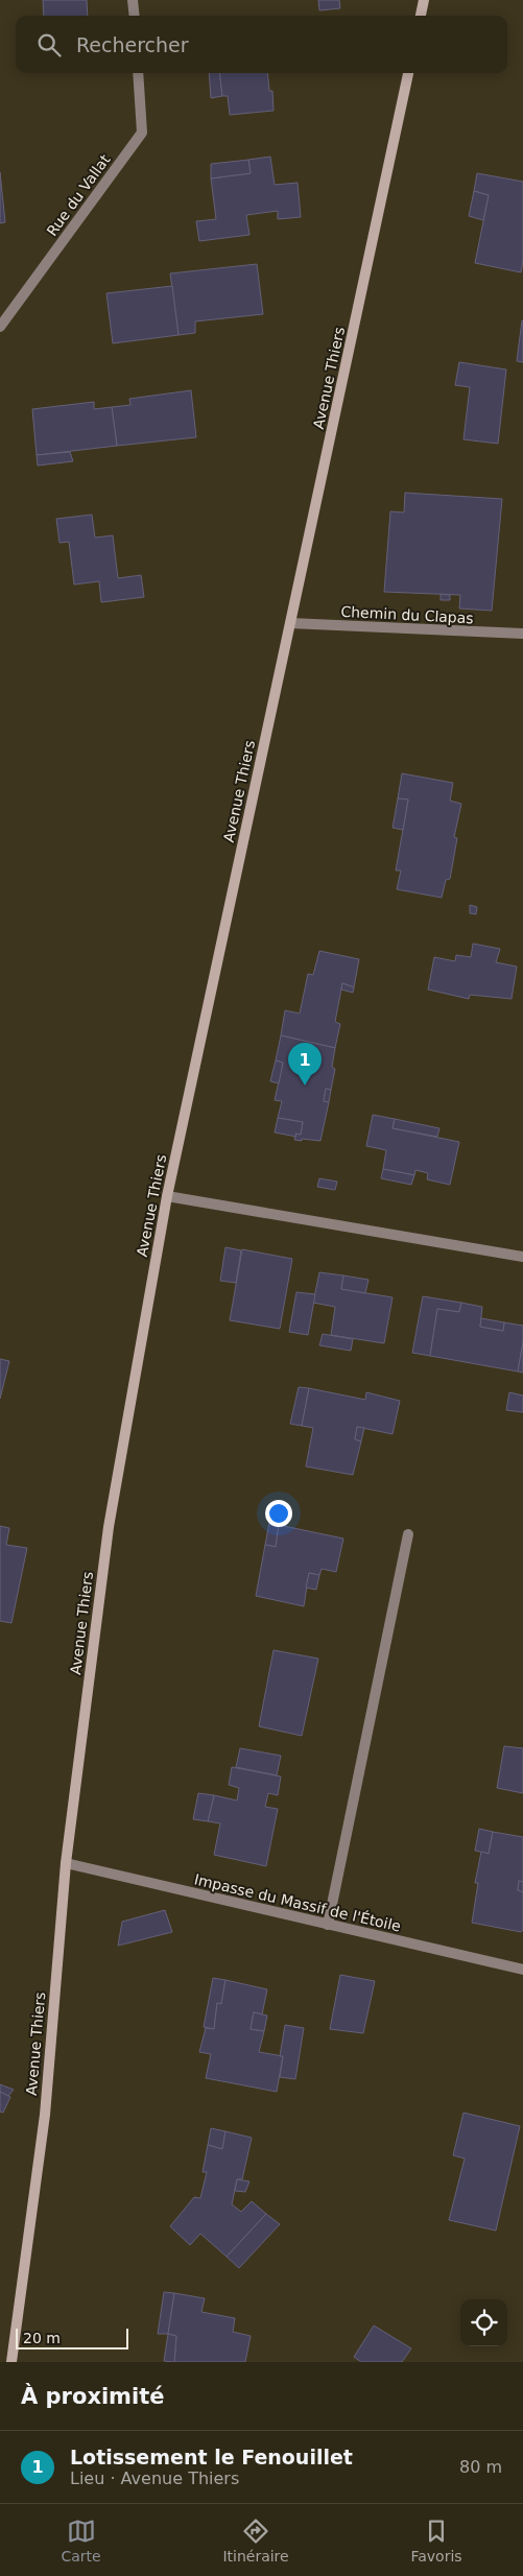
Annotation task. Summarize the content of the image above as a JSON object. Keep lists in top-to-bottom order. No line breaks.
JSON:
{"streets":{"main road":["Avenue Thiers"],"street":["Rue du Vallat","Chemin du Clapas","Impasse du Massif de l'Étoile"]},"crossings":[["Avenue Thiers","Chemin du Clapas"],["Avenue Thiers","Impasse du Massif de l'Étoile"]],"scale_bar":"20 m","page":{"search":"Rechercher","pins":"1","scale":"20 m","heading":"À proximité","list":[{"mark":"1","name":"Lotissement le Fenouillet","note":"Lieu · Avenue Thiers","value":"80 m"}],"nav":["Carte","Itinéraire","Favoris"]}}
